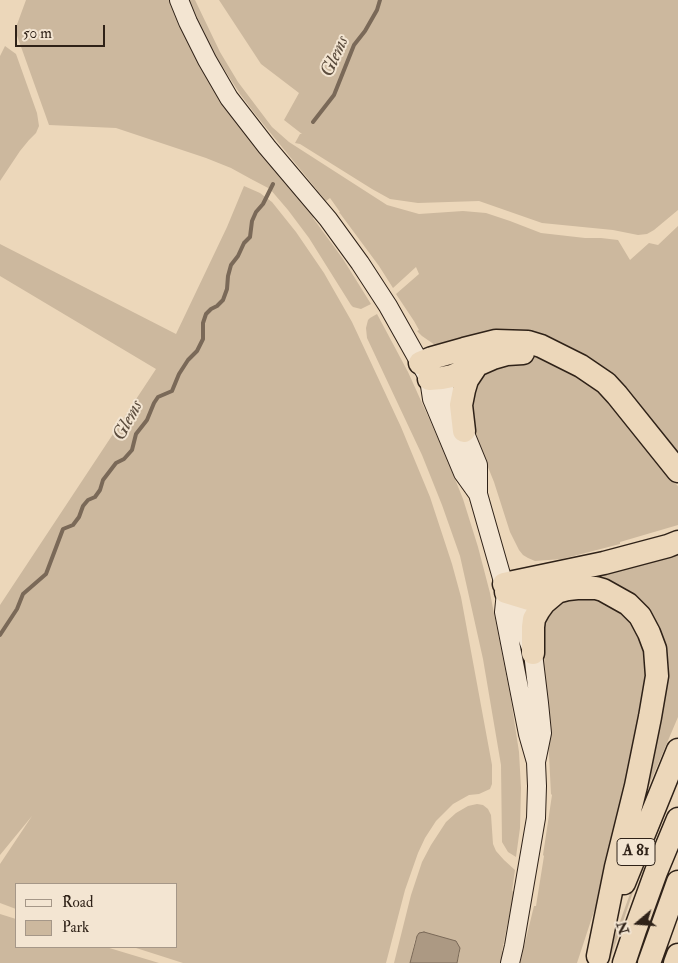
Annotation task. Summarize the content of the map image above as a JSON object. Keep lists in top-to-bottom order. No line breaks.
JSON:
{"streets":{"highway":["A 81"]},"water":["Glems"],"legend":["Road","Park"],"scale_bar":"50 m","north":"left"}
